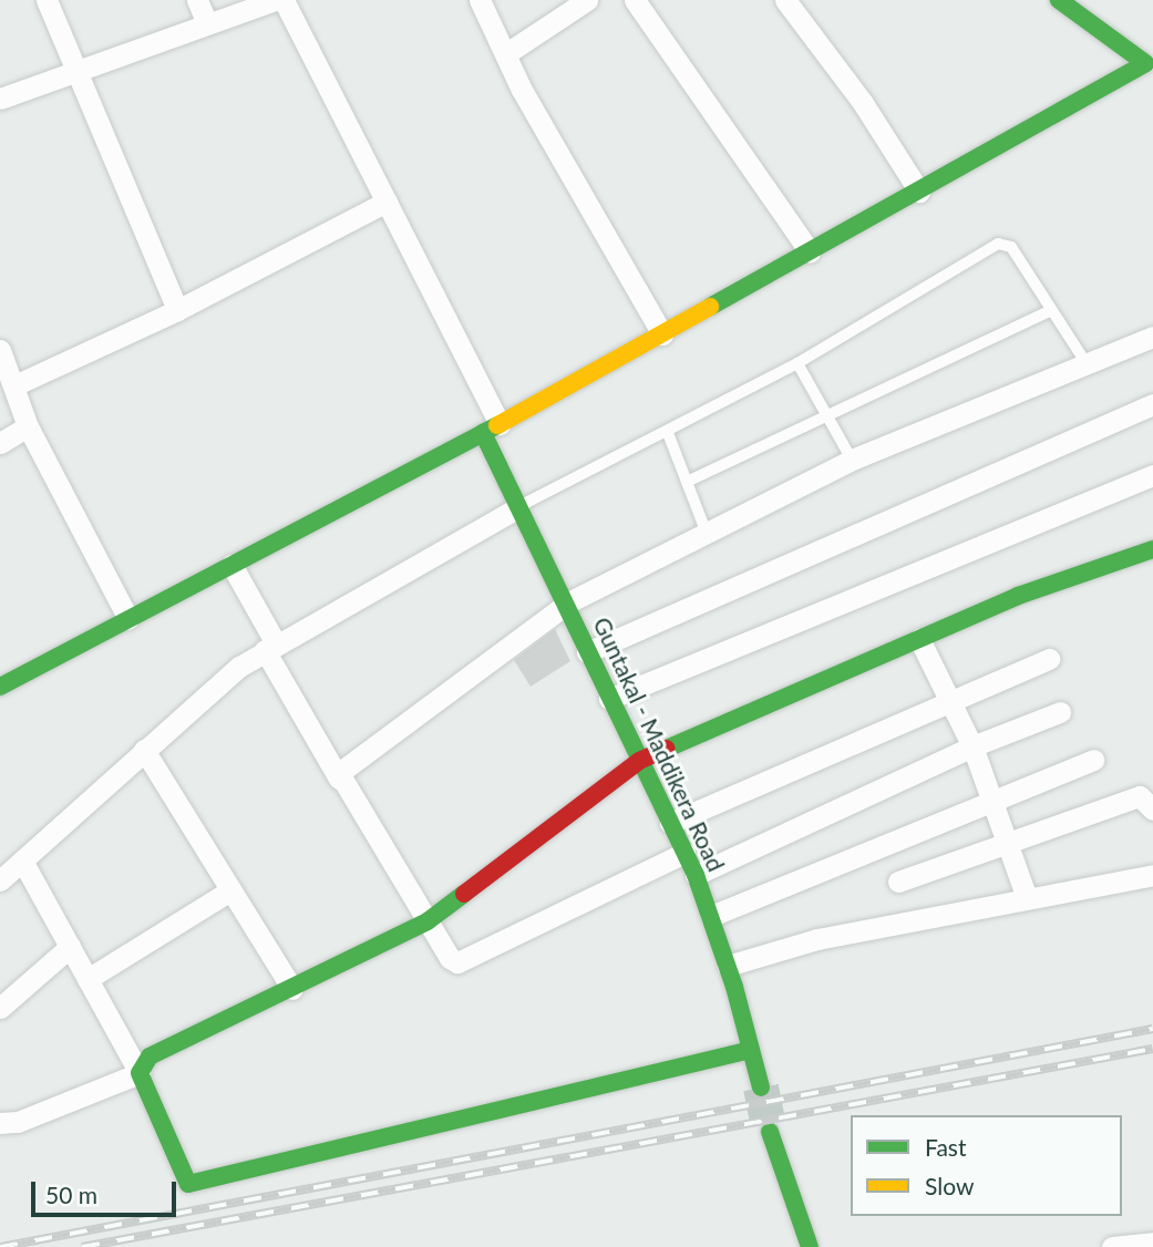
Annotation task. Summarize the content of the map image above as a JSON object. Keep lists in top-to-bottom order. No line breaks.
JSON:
{"streets":{"street":["Guntakal - Maddikera Road"]},"legend":["Fast","Slow"],"scale_bar":"50 m"}
